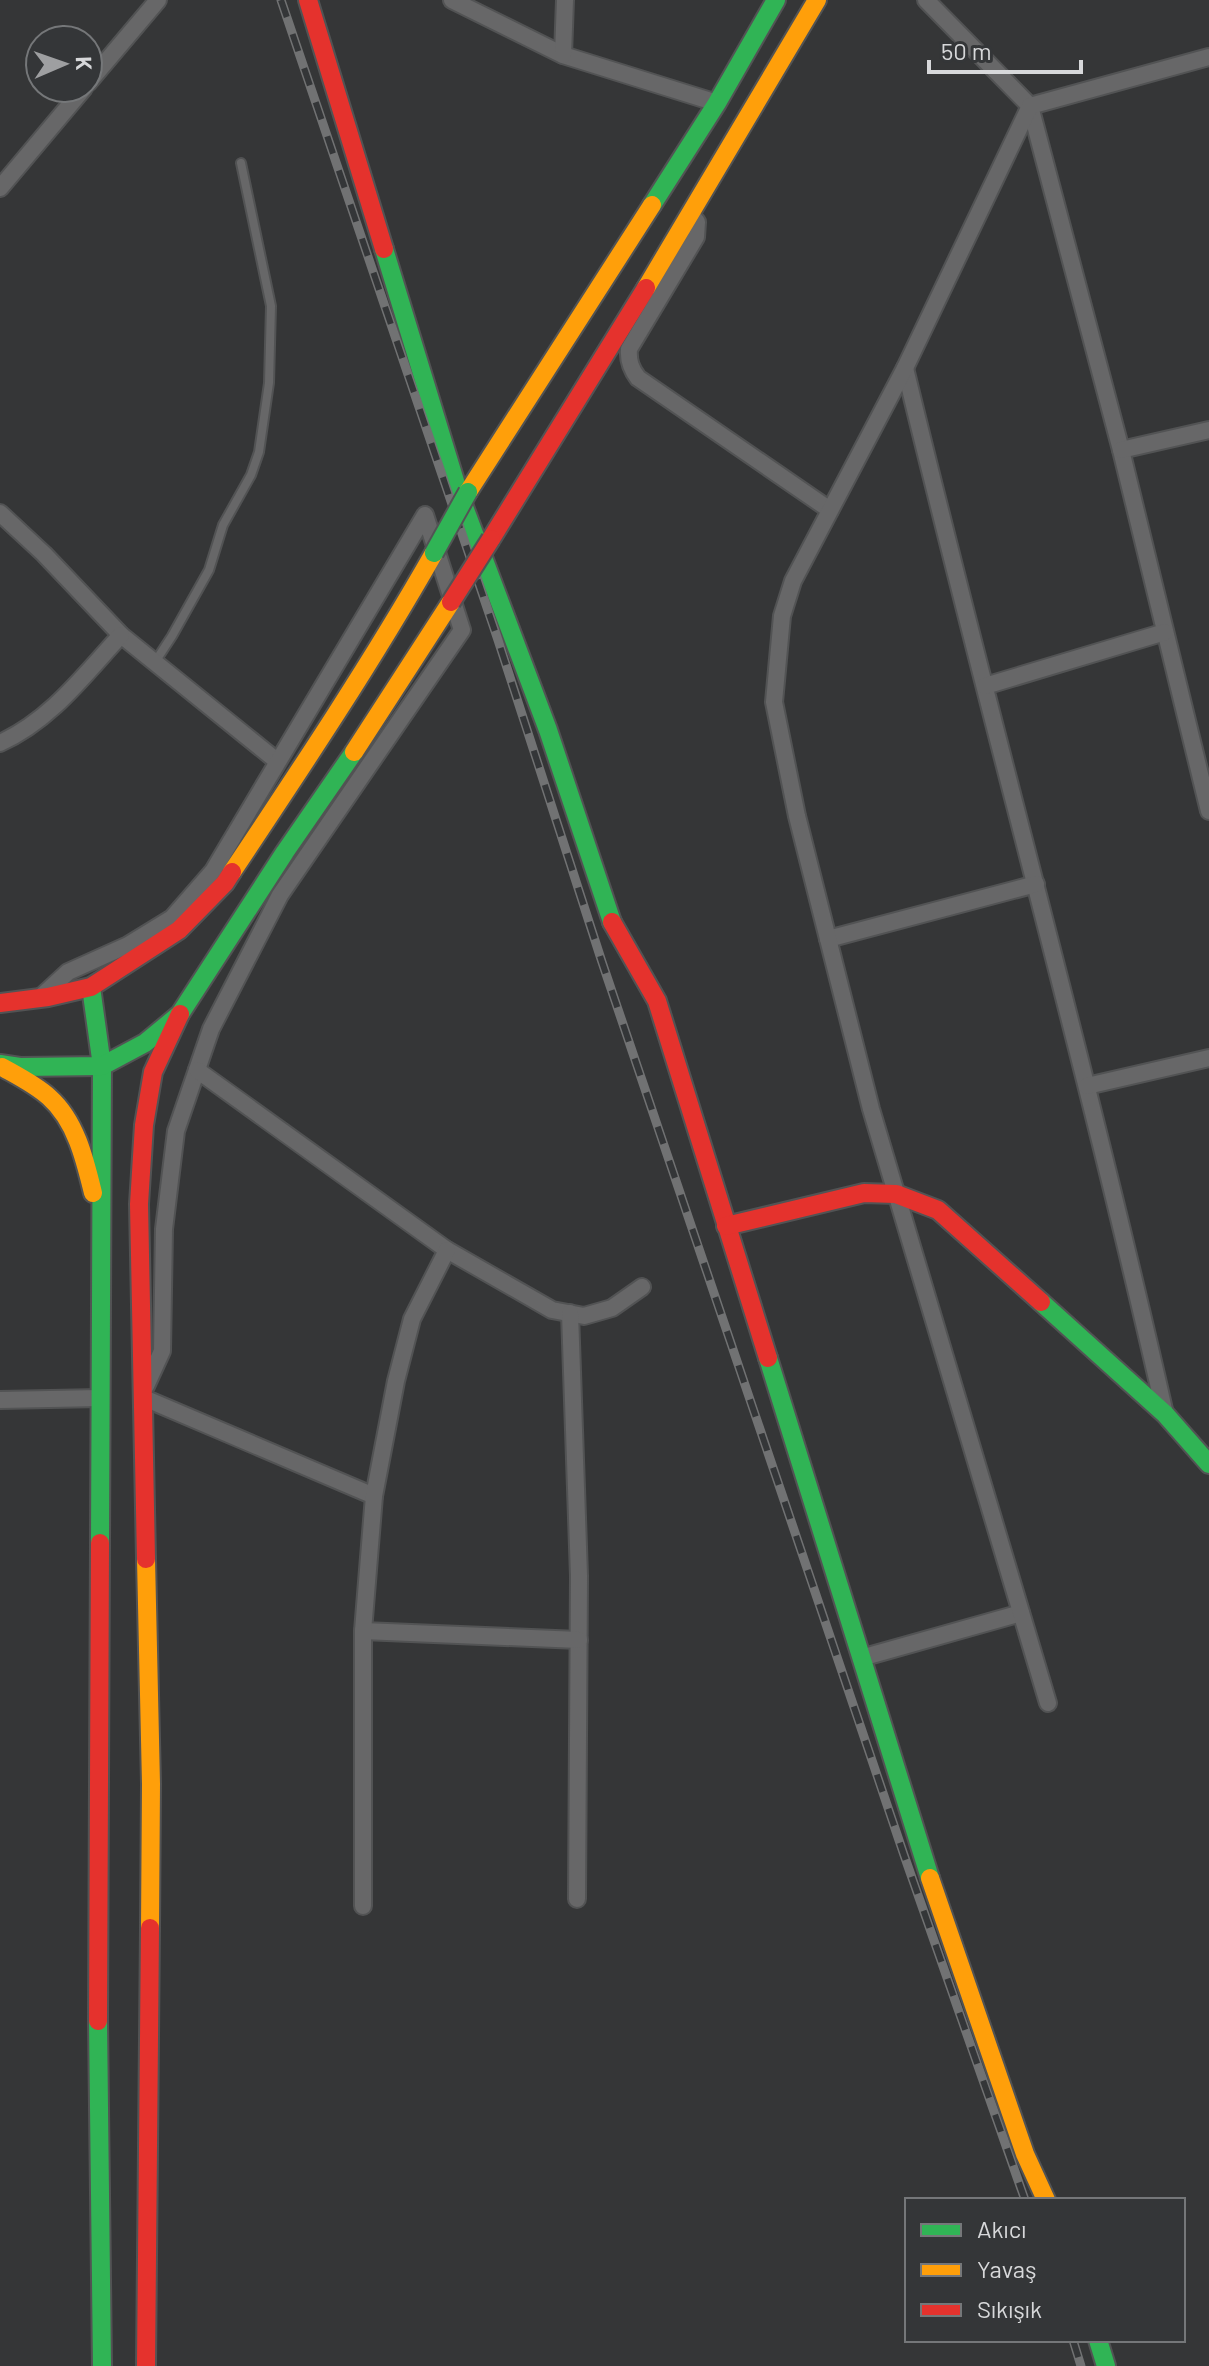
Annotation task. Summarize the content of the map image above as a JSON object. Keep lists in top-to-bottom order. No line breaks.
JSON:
{"legend":["Akıcı","Yavaş","Sıkışık"],"scale_bar":"50 m","north":"right"}
